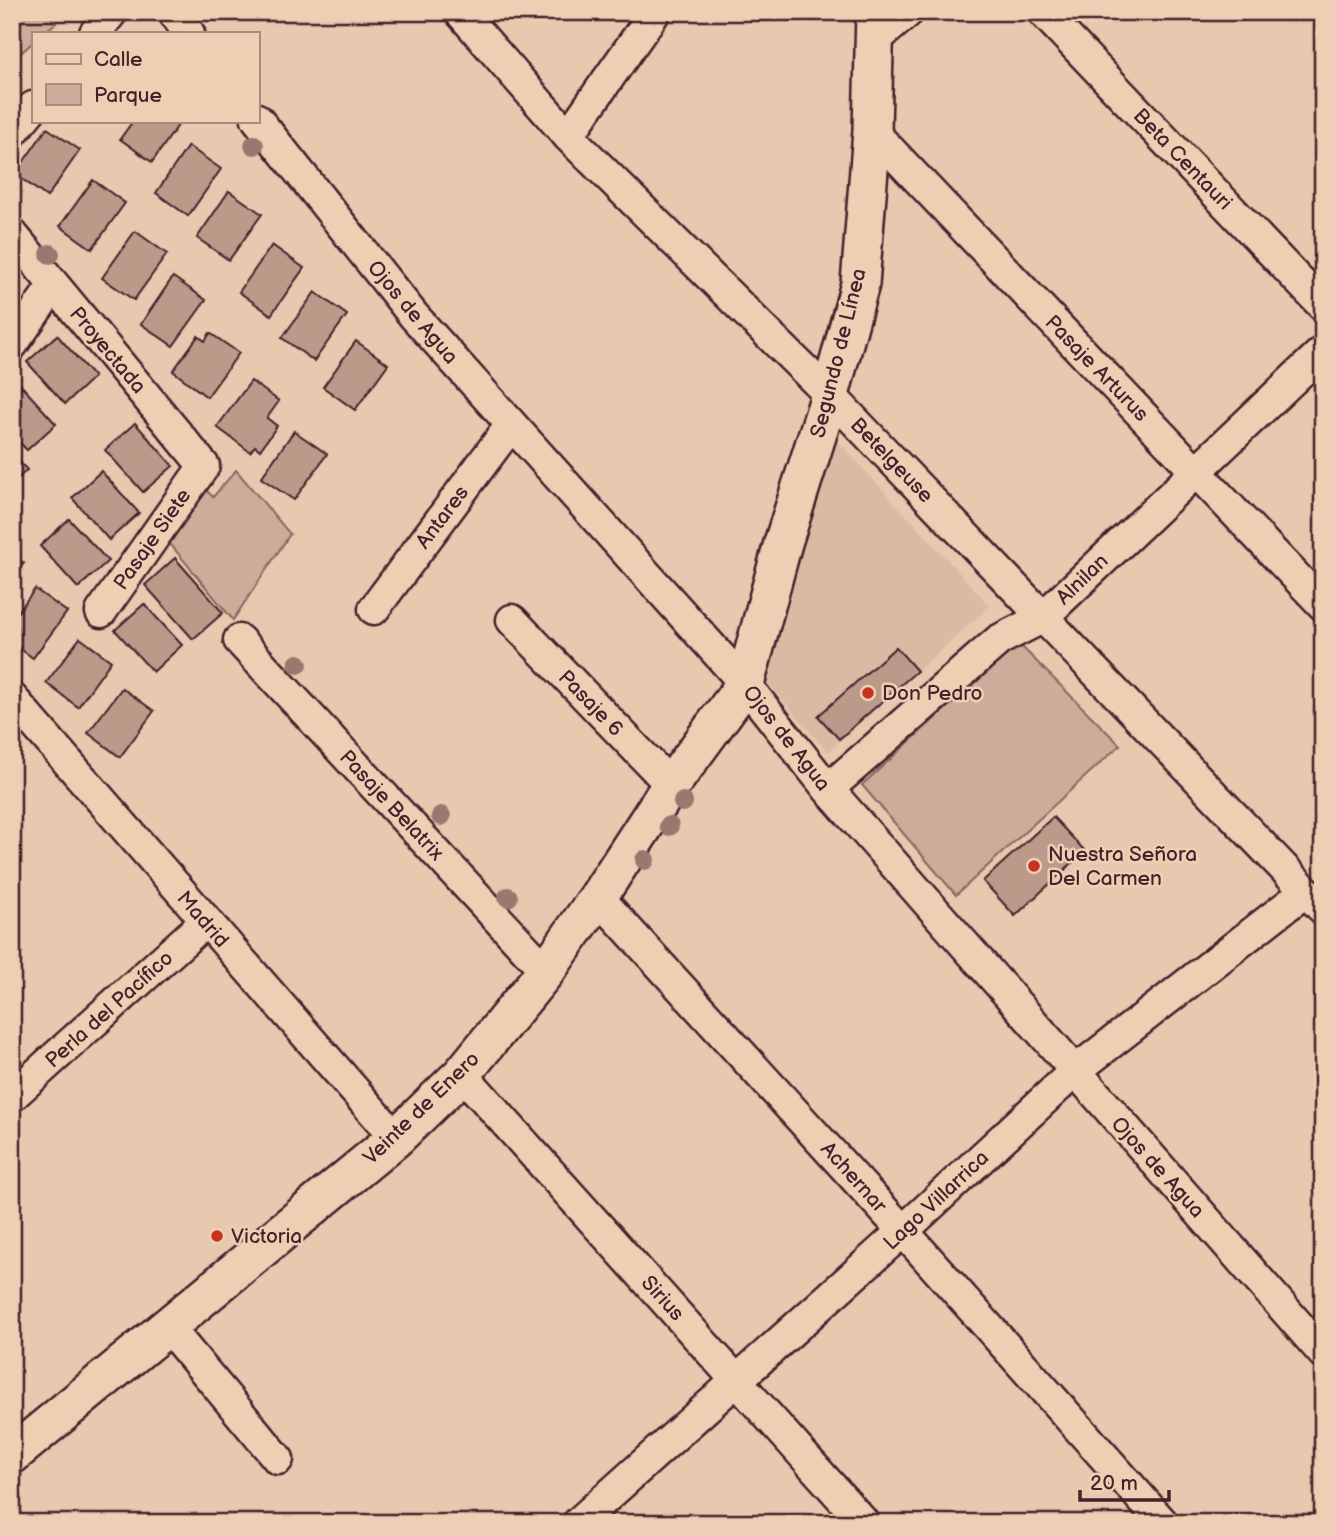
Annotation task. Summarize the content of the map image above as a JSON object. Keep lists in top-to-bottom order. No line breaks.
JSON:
{"streets":{"main road":["Segundo de Línea","Veinte de Enero"],"street":["Beta Centauri","Ojos de Agua","Proyectada","Pasaje Arturus","Betelgeuse","Antares","Pasaje Siete","Alnilan","Pasaje 6","Pasaje Belatrix","Madrid","Perla del Pacífico","Achernar","Lago Villarrica","Sirius"]},"crossings":[["Ojos de Agua","Segundo de Línea"],["Ojos de Agua","Antares"],["Ojos de Agua","Alnilan"],["Ojos de Agua","Veinte de Enero"],["Ojos de Agua","Lago Villarrica"],["Proyectada","Pasaje Siete"],["Segundo de Línea","Pasaje Arturus"],["Segundo de Línea","Betelgeuse"],["Segundo de Línea","Veinte de Enero"],["Pasaje Arturus","Alnilan"],["Betelgeuse","Alnilan"],["Betelgeuse","Lago Villarrica"],["Pasaje 6","Veinte de Enero"],["Pasaje Belatrix","Veinte de Enero"],["Madrid","Perla del Pacífico"],["Madrid","Veinte de Enero"],["Veinte de Enero","Achernar"],["Veinte de Enero","Sirius"],["Achernar","Lago Villarrica"],["Lago Villarrica","Sirius"]],"places":["Don Pedro","Nuestra Señora Del Carmen","Victoria"],"legend":["Calle","Parque"],"scale_bar":"20 m"}
